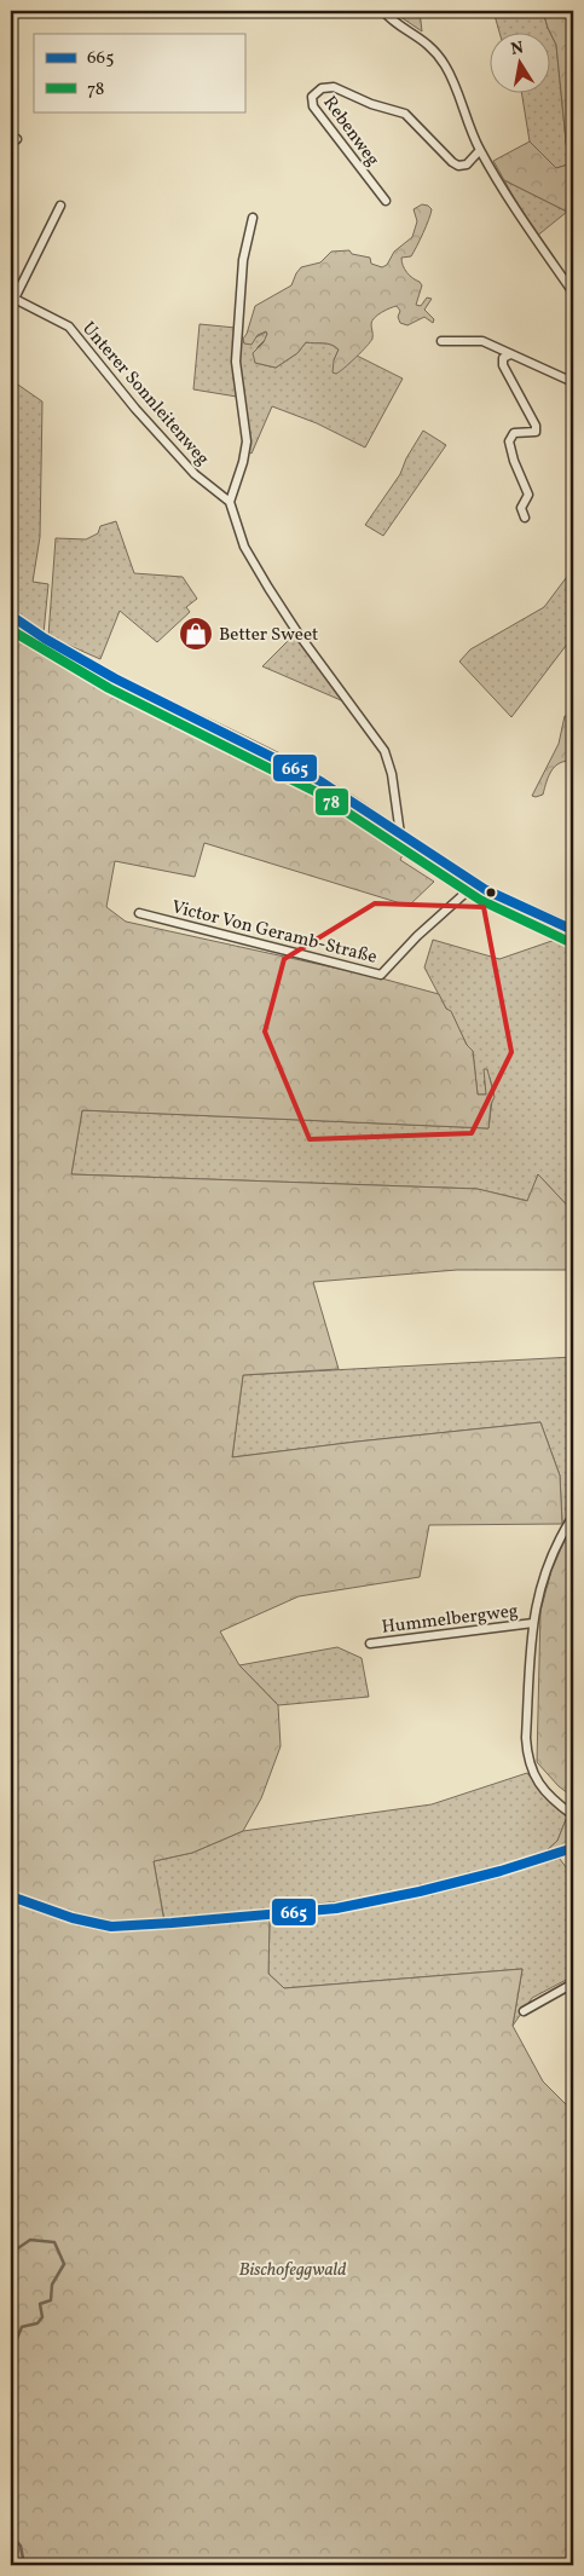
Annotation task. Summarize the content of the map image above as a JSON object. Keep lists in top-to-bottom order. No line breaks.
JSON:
{"streets":{"street":["Rebenweg","Unterer Sonnleitenweg","Victor Von Geramb-Straße","Hummelbergweg"]},"parks":["Bischofeggwald"],"places":{"shop":["Better Sweet"]},"lines":["transit line 665","transit line 78"],"legend":["665","78"],"north":"top"}
